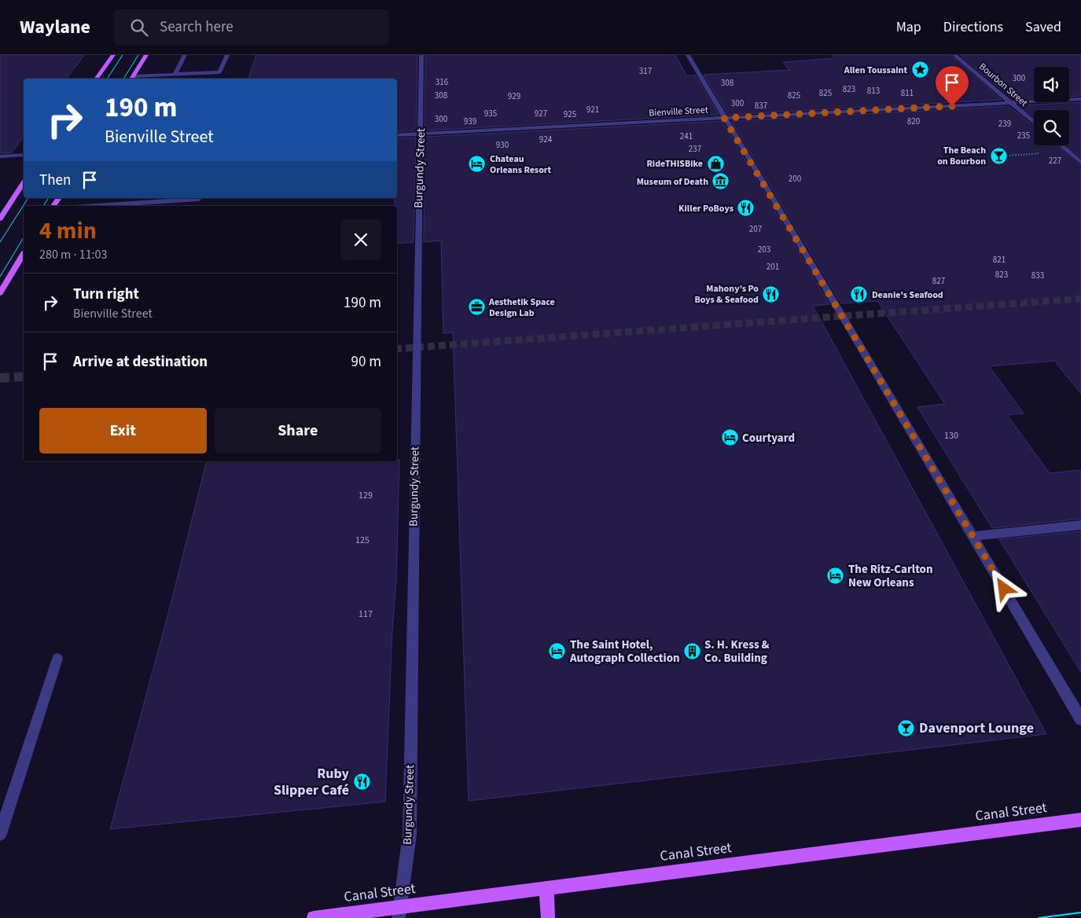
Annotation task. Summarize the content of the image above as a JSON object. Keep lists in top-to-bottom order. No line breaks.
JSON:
{"streets":{"main road":["Canal Street"],"street":["Bourbon Street","Bienville Street","Burgundy Street"]},"crossings":[["Bourbon Street","Bienville Street"],["Bienville Street","Burgundy Street"],["Burgundy Street","Canal Street"]],"places":{"place":["Allen Toussaint"],"bar":["The Beach on Bourbon","Davenport Lounge"],"shop":["RideTHISBike"],"hotel":["Chateau Orleans Resort","Courtyard","The Ritz-Carlton New Orleans","The Saint Hotel, Autograph Collection"],"museum":["Museum of Death"],"restaurant":["Killer PoBoys","Mahony’s Po Boys & Seafood","Deanie's Seafood","Ruby Slipper Café"],"office":["Aesthetik Space Design Lab"],"building":["S. H. Kress & Co. Building"]},"house_numbers":["317","300","316","308","823","813","825","811","308","825","929","300","837","921","935","927","925","300","939","820","239","235","241","924","930","237","227","200","207","203","821","201","823","833","827","130","129","125","117"],"page":{"header":"Waylane","search":"Search here","nav":["Map","Directions","Saved"],"turn":["190 m","Bienville Street"],"then":"Then","heading":["4 min","280 m · 11:03"],"list":[{"name":"Turn right","note":"Bienville Street","value":"190 m"},{"name":"Arrive at destination","value":"90 m"}],"buttons":["Exit","Share"]}}
